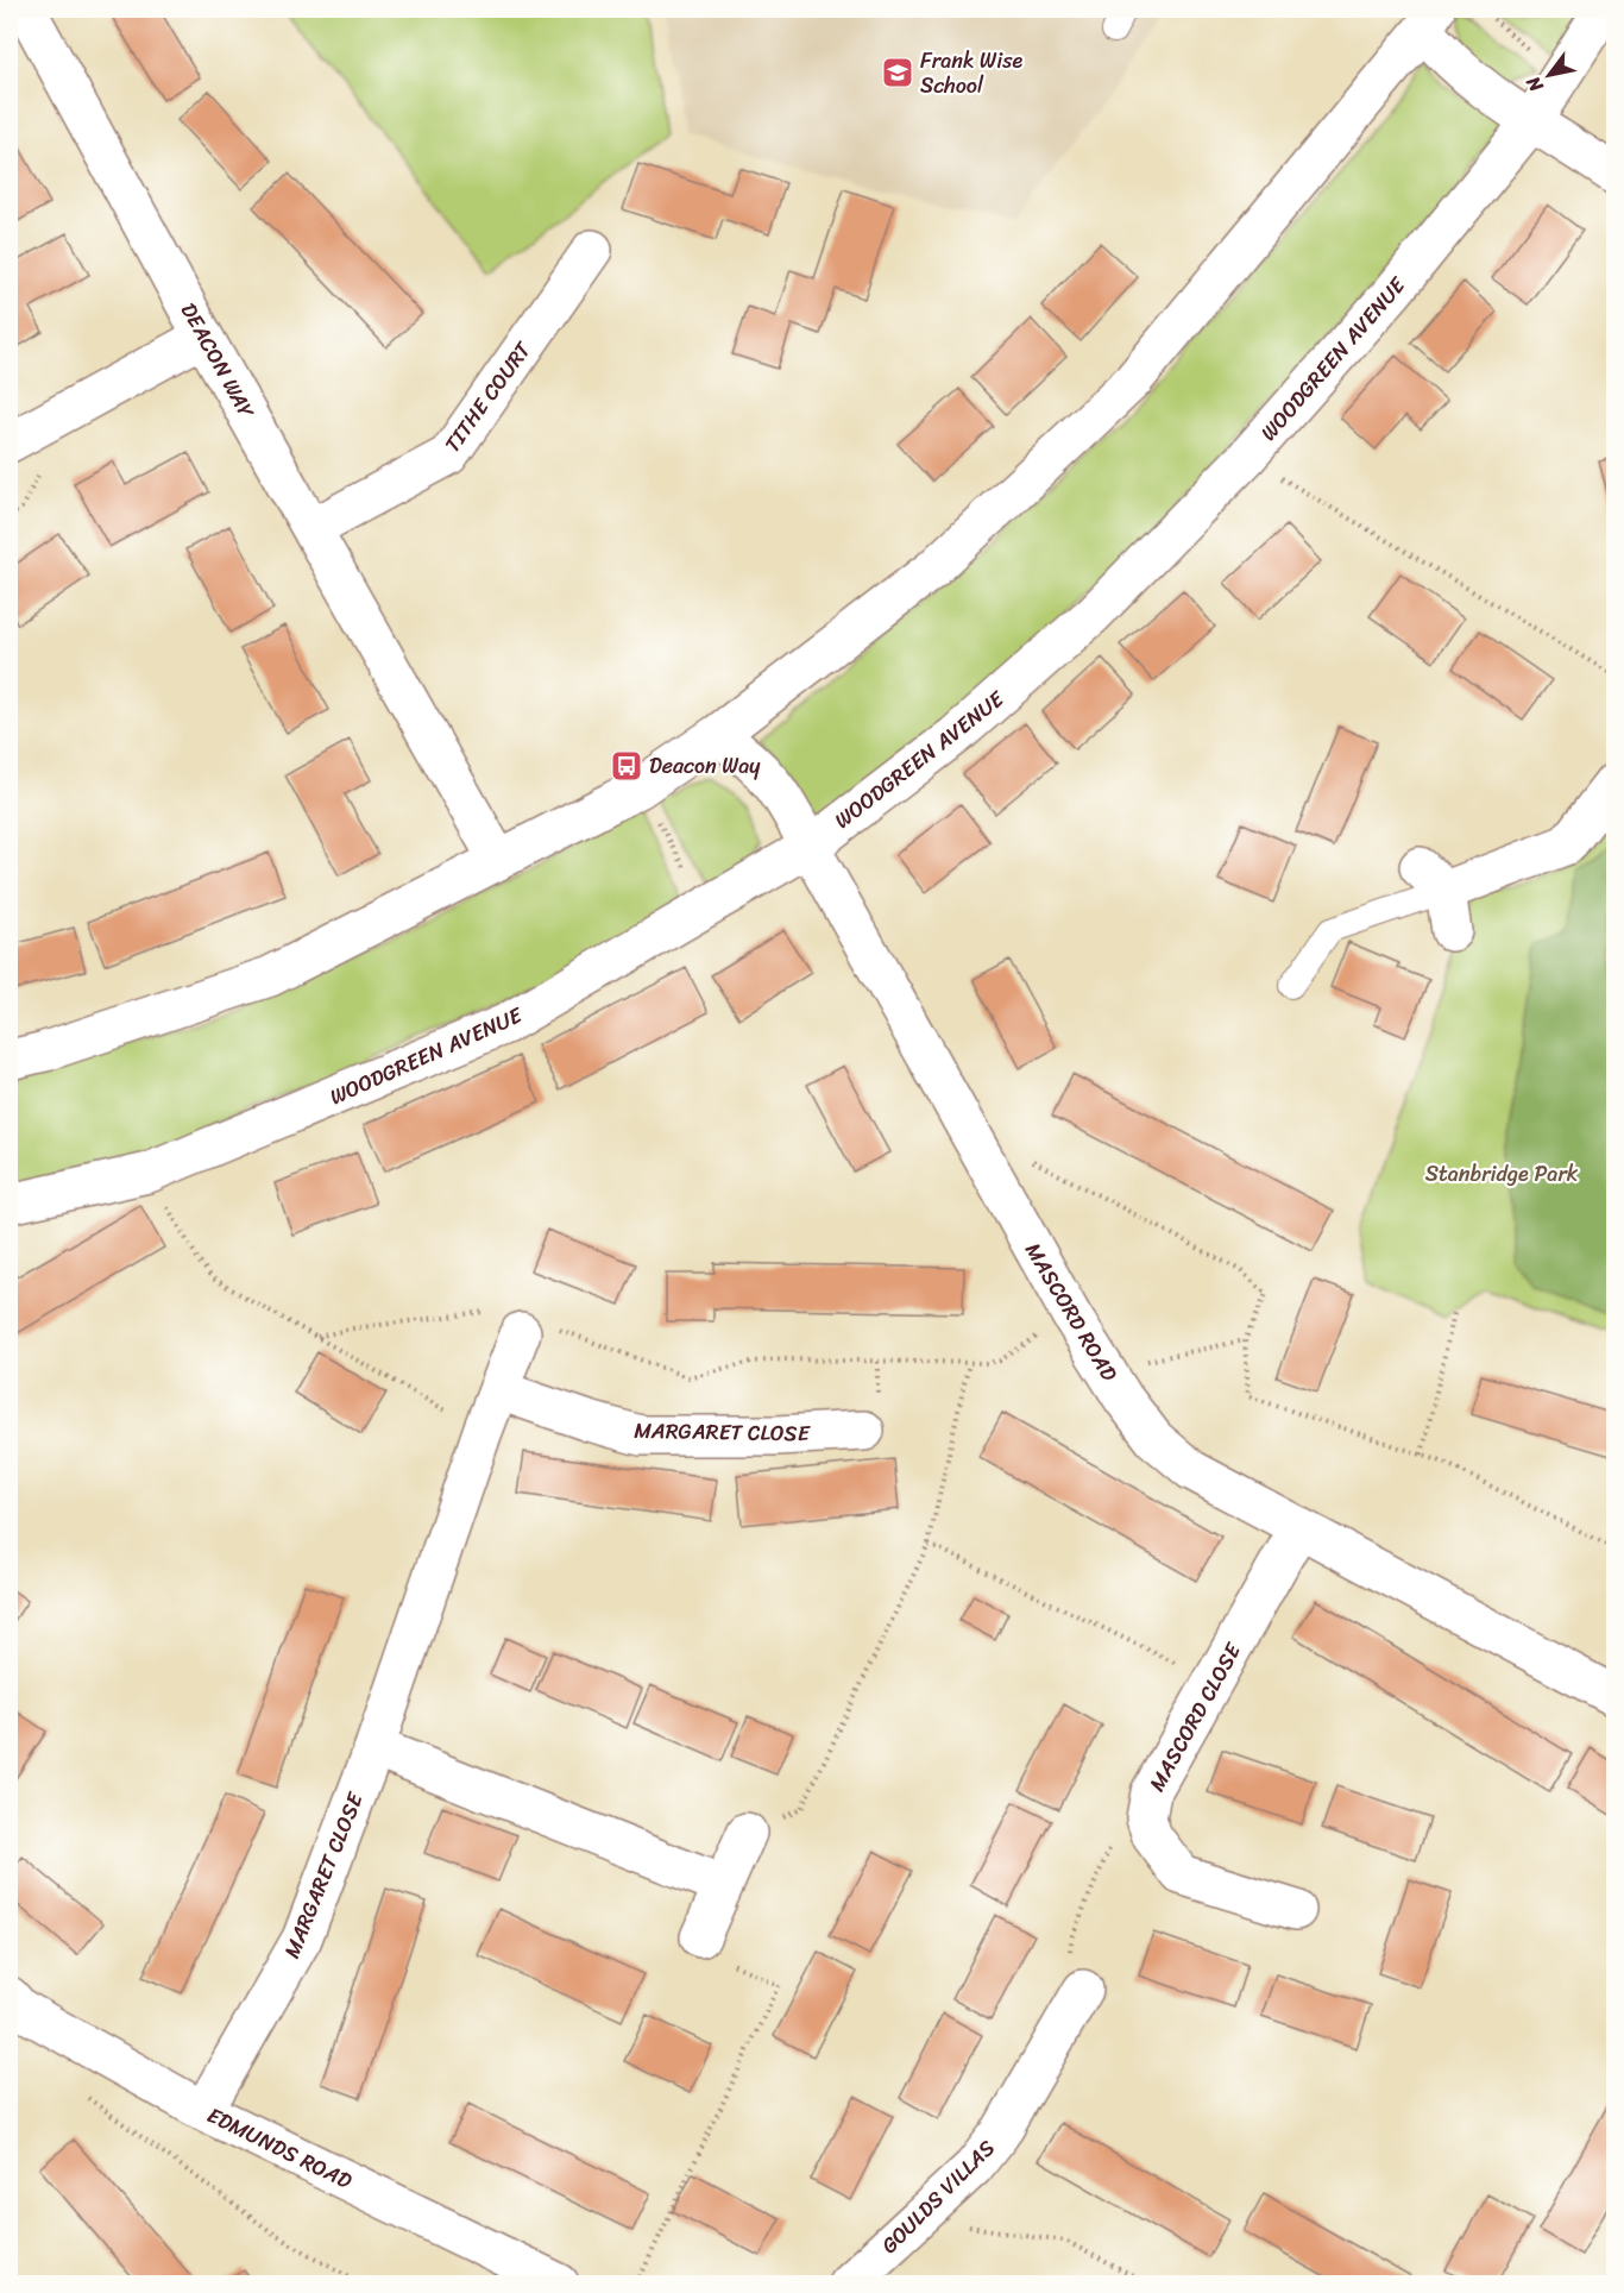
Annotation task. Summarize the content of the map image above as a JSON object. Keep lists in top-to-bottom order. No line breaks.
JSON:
{"streets":{"street":["WOODGREEN AVENUE","DEACON WAY","TITHE COURT","MASCORD ROAD","MARGARET CLOSE","MASCORD CLOSE","EDMUNDS ROAD","GOULDS VILLAS"]},"crossings":[["WOODGREEN AVENUE","MASCORD ROAD"],["DEACON WAY","TITHE COURT"],["MASCORD ROAD","MASCORD CLOSE"],["MARGARET CLOSE","EDMUNDS ROAD"]],"parks":["Stanbridge Park"],"places":{"school or university":["Frank Wise School"],"bus stop":["Deacon Way"]},"north":"bottom left"}
